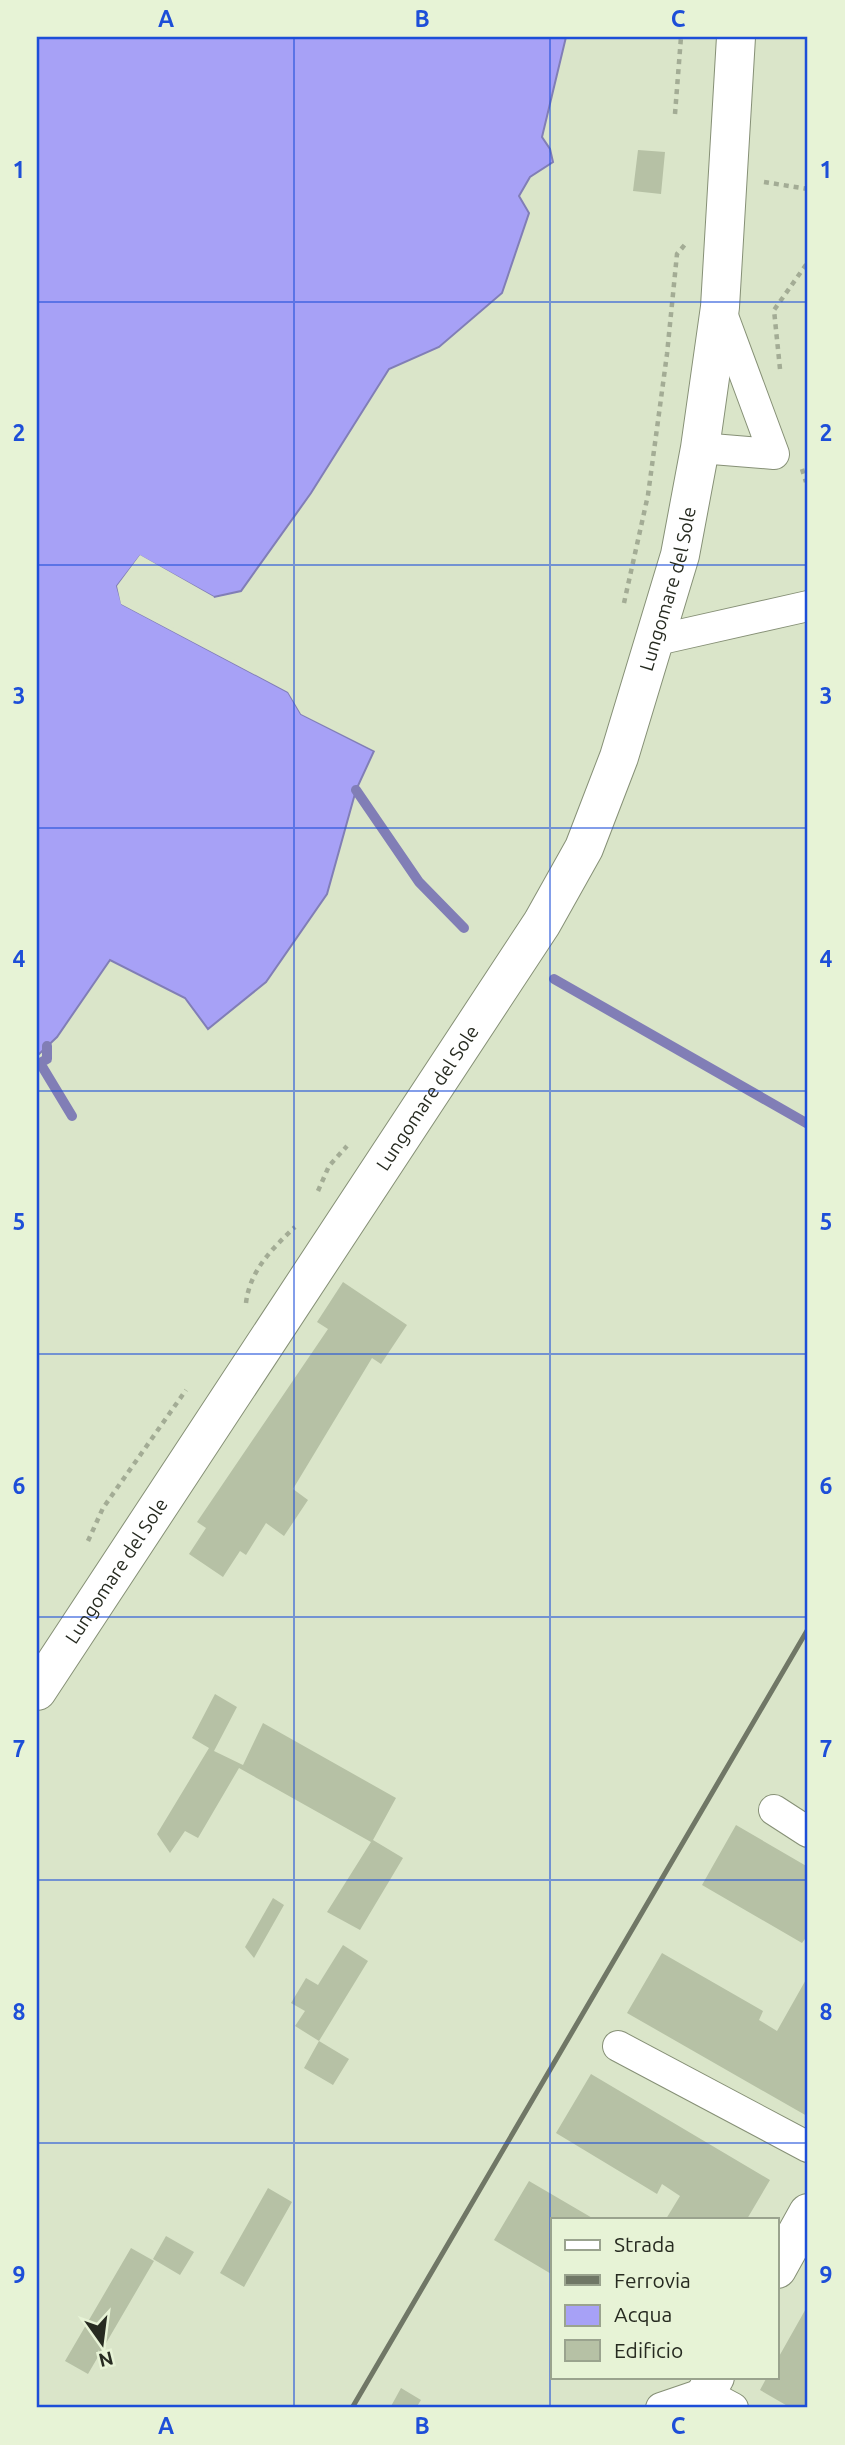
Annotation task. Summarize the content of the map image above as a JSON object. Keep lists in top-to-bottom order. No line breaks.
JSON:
{"streets":{"street":["Lungomare del Sole"]},"legend":["Strada","Ferrovia","Acqua","Edificio"],"north":"bottom","grid":{"columns":["A","B","C"],"rows":["1","2","3","4","5","6","7","8","9"]}}
